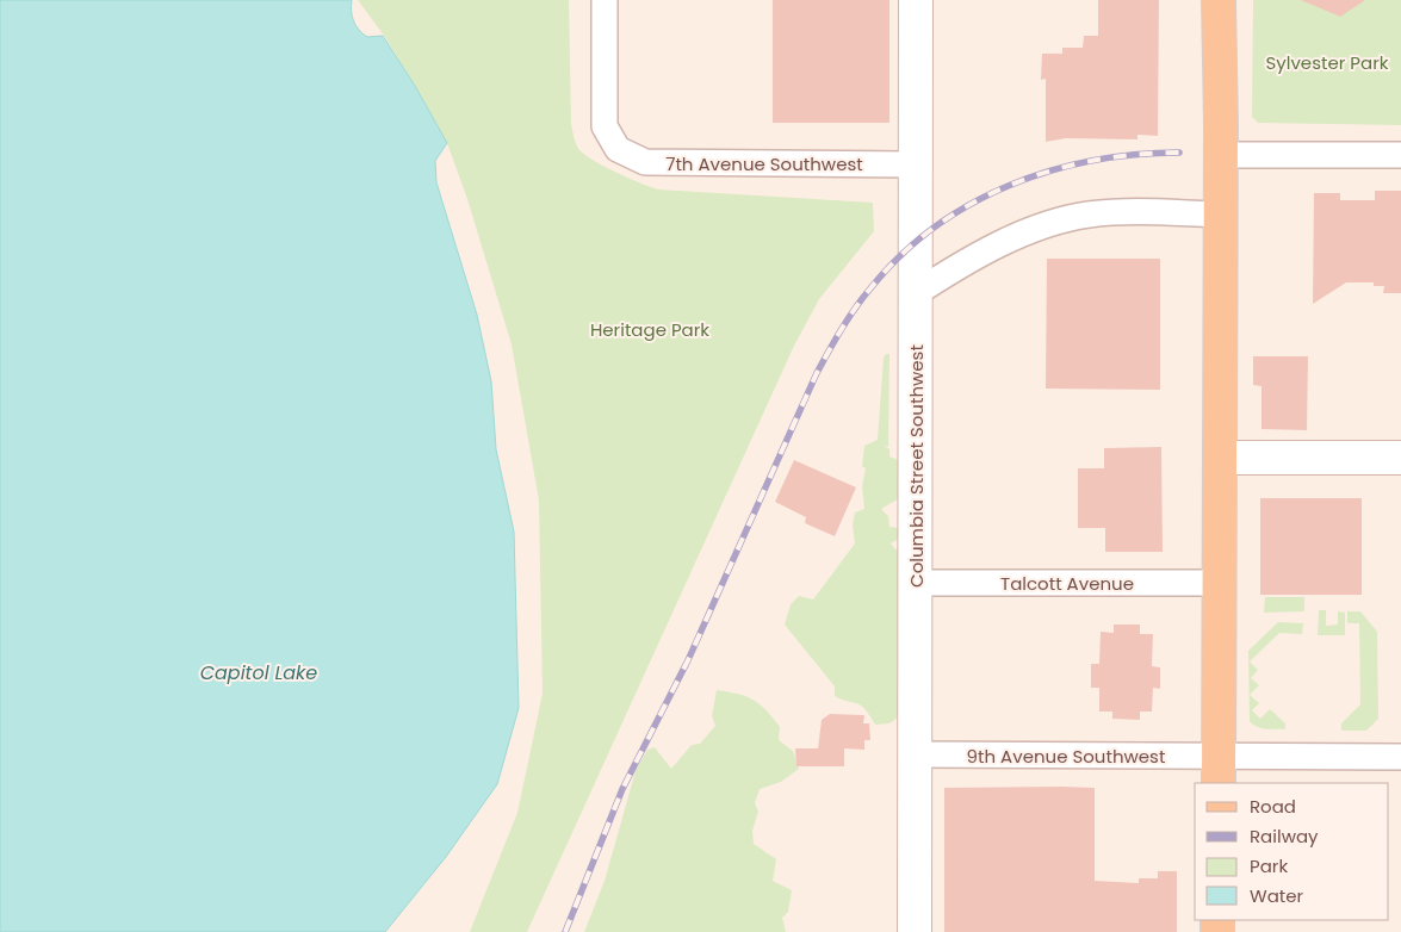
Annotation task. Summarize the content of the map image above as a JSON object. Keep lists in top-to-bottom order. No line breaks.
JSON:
{"streets":{"street":["7th Avenue Southwest","Columbia Street Southwest","Talcott Avenue","9th Avenue Southwest"]},"crossings":[["7th Avenue Southwest","Columbia Street Southwest"],["Columbia Street Southwest","Talcott Avenue"],["Columbia Street Southwest","9th Avenue Southwest"]],"water":["Capitol Lake"],"parks":["Sylvester Park","Heritage Park"],"legend":["Road","Railway","Park","Water"]}
